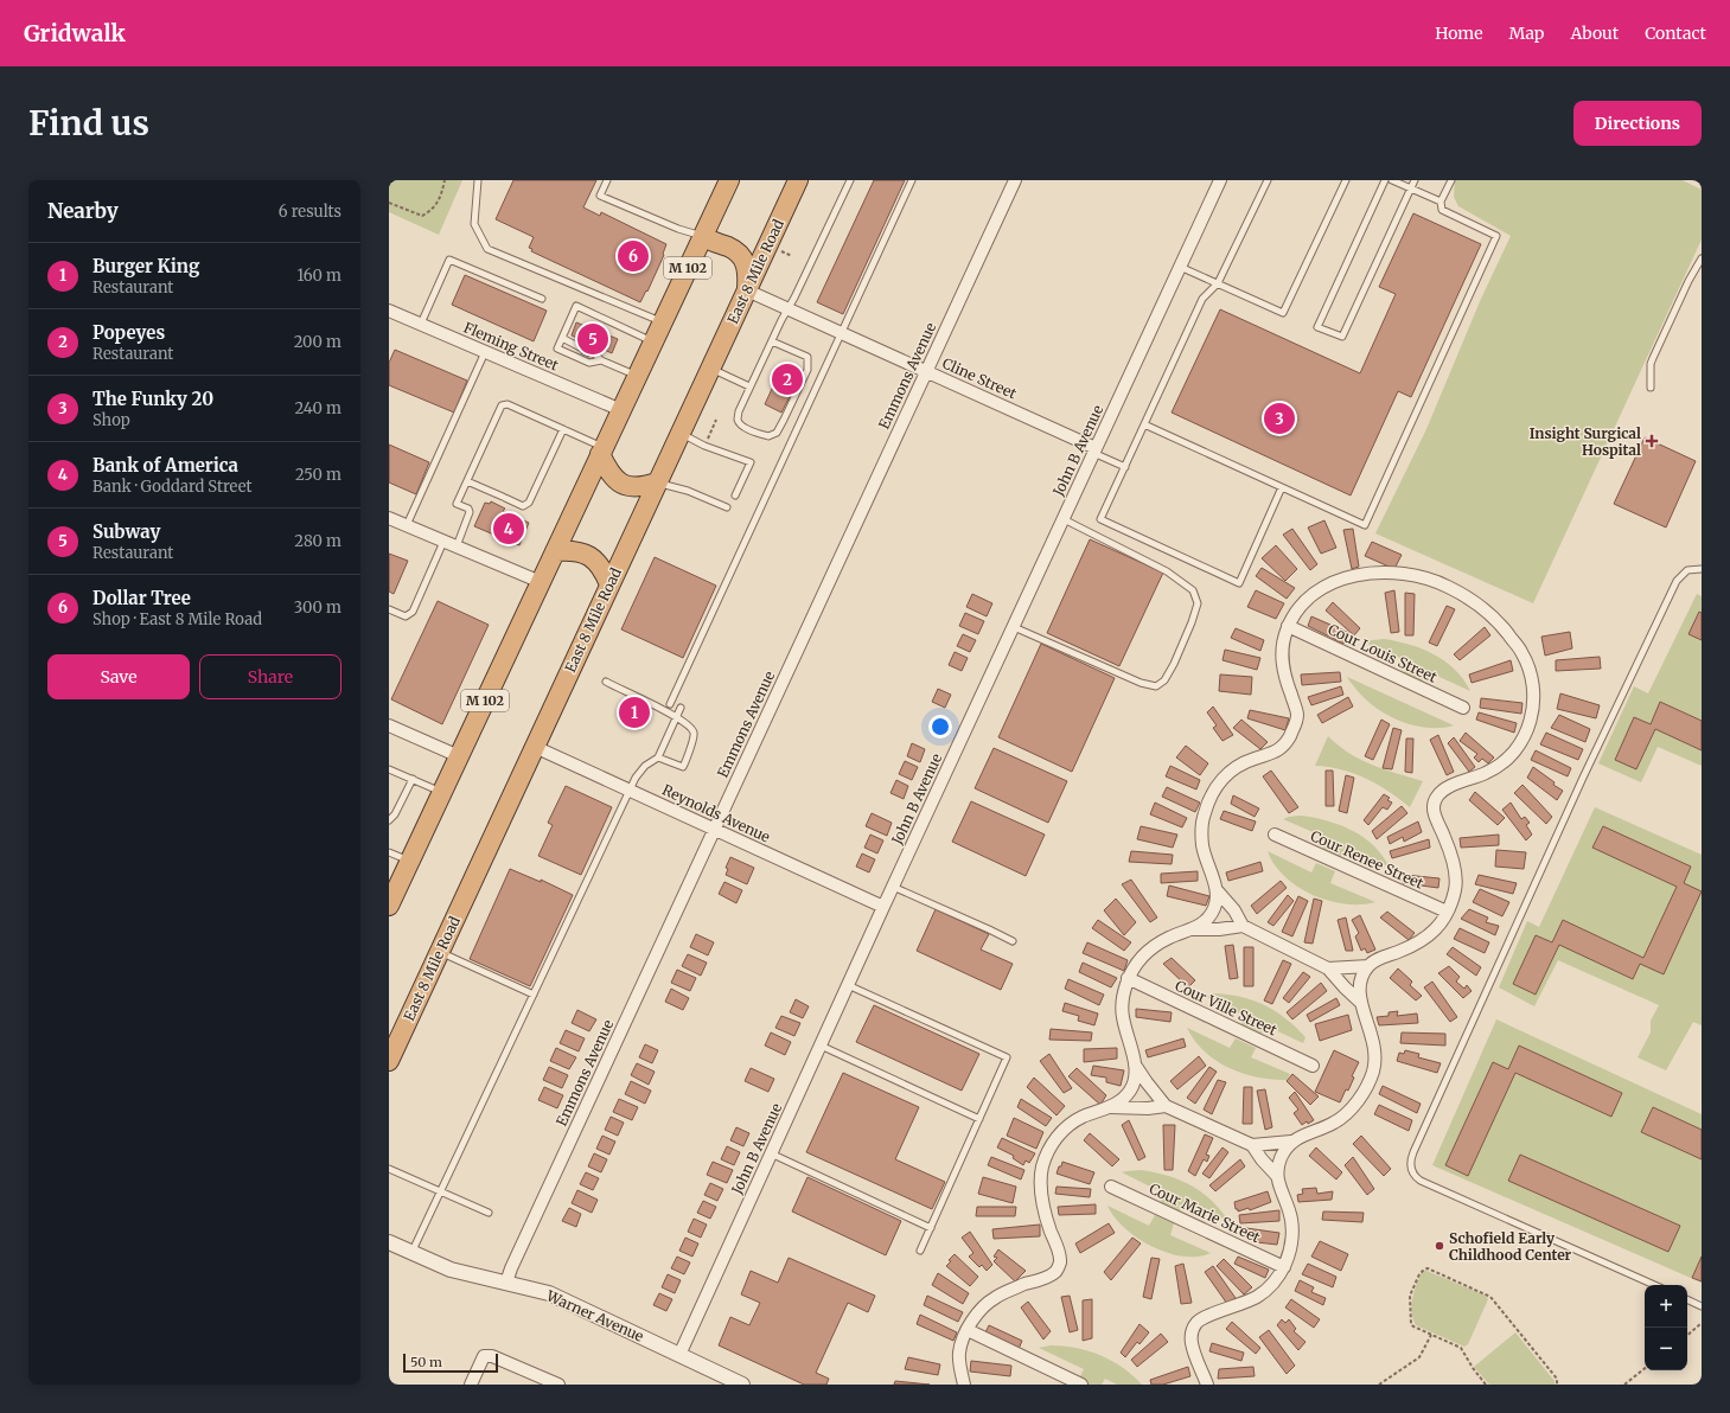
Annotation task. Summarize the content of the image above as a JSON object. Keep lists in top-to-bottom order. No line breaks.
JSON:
{"streets":{"highway":["M 102","East 8 Mile Road"],"street":["Fleming Street","Emmons Avenue","Cline Street","John B Avenue","Cour Louis Street","Reynolds Avenue","Cour Renee Street","Cour Ville Street","Cour Marie Street","Warner Avenue"]},"crossings":[["M 102","Fleming Street"],["East 8 Mile Road","Cline Street"],["East 8 Mile Road","Reynolds Avenue"],["Emmons Avenue","Cline Street"],["Emmons Avenue","Reynolds Avenue"],["Emmons Avenue","Warner Avenue"],["Cline Street","John B Avenue"],["John B Avenue","Reynolds Avenue"],["John B Avenue","Warner Avenue"]],"places":{"health":["Insight Surgical Hospital"],"other":["Schofield Early Childhood Center"]},"scale_bar":"50 m","page":{"header":"Gridwalk","nav":["Home","Map","About","Contact"],"buttons":["Directions",["Save","Share"]],"title":"Find us","heading":["Nearby","6 results"],"pins":["6","5","2","3","4","1"],"list":[{"mark":"1","name":"Burger King","note":"Restaurant","value":"160 m"},{"mark":"2","name":"Popeyes","note":"Restaurant","value":"200 m"},{"mark":"3","name":"The Funky 20","note":"Shop","value":"240 m"},{"mark":"4","name":"Bank of America","note":"Bank · Goddard Street","value":"250 m"},{"mark":"5","name":"Subway","note":"Restaurant","value":"280 m"},{"mark":"6","name":"Dollar Tree","note":"Shop · East 8 Mile Road","value":"300 m"}],"map_buttons":["+","−"],"scale":"50 m"}}
